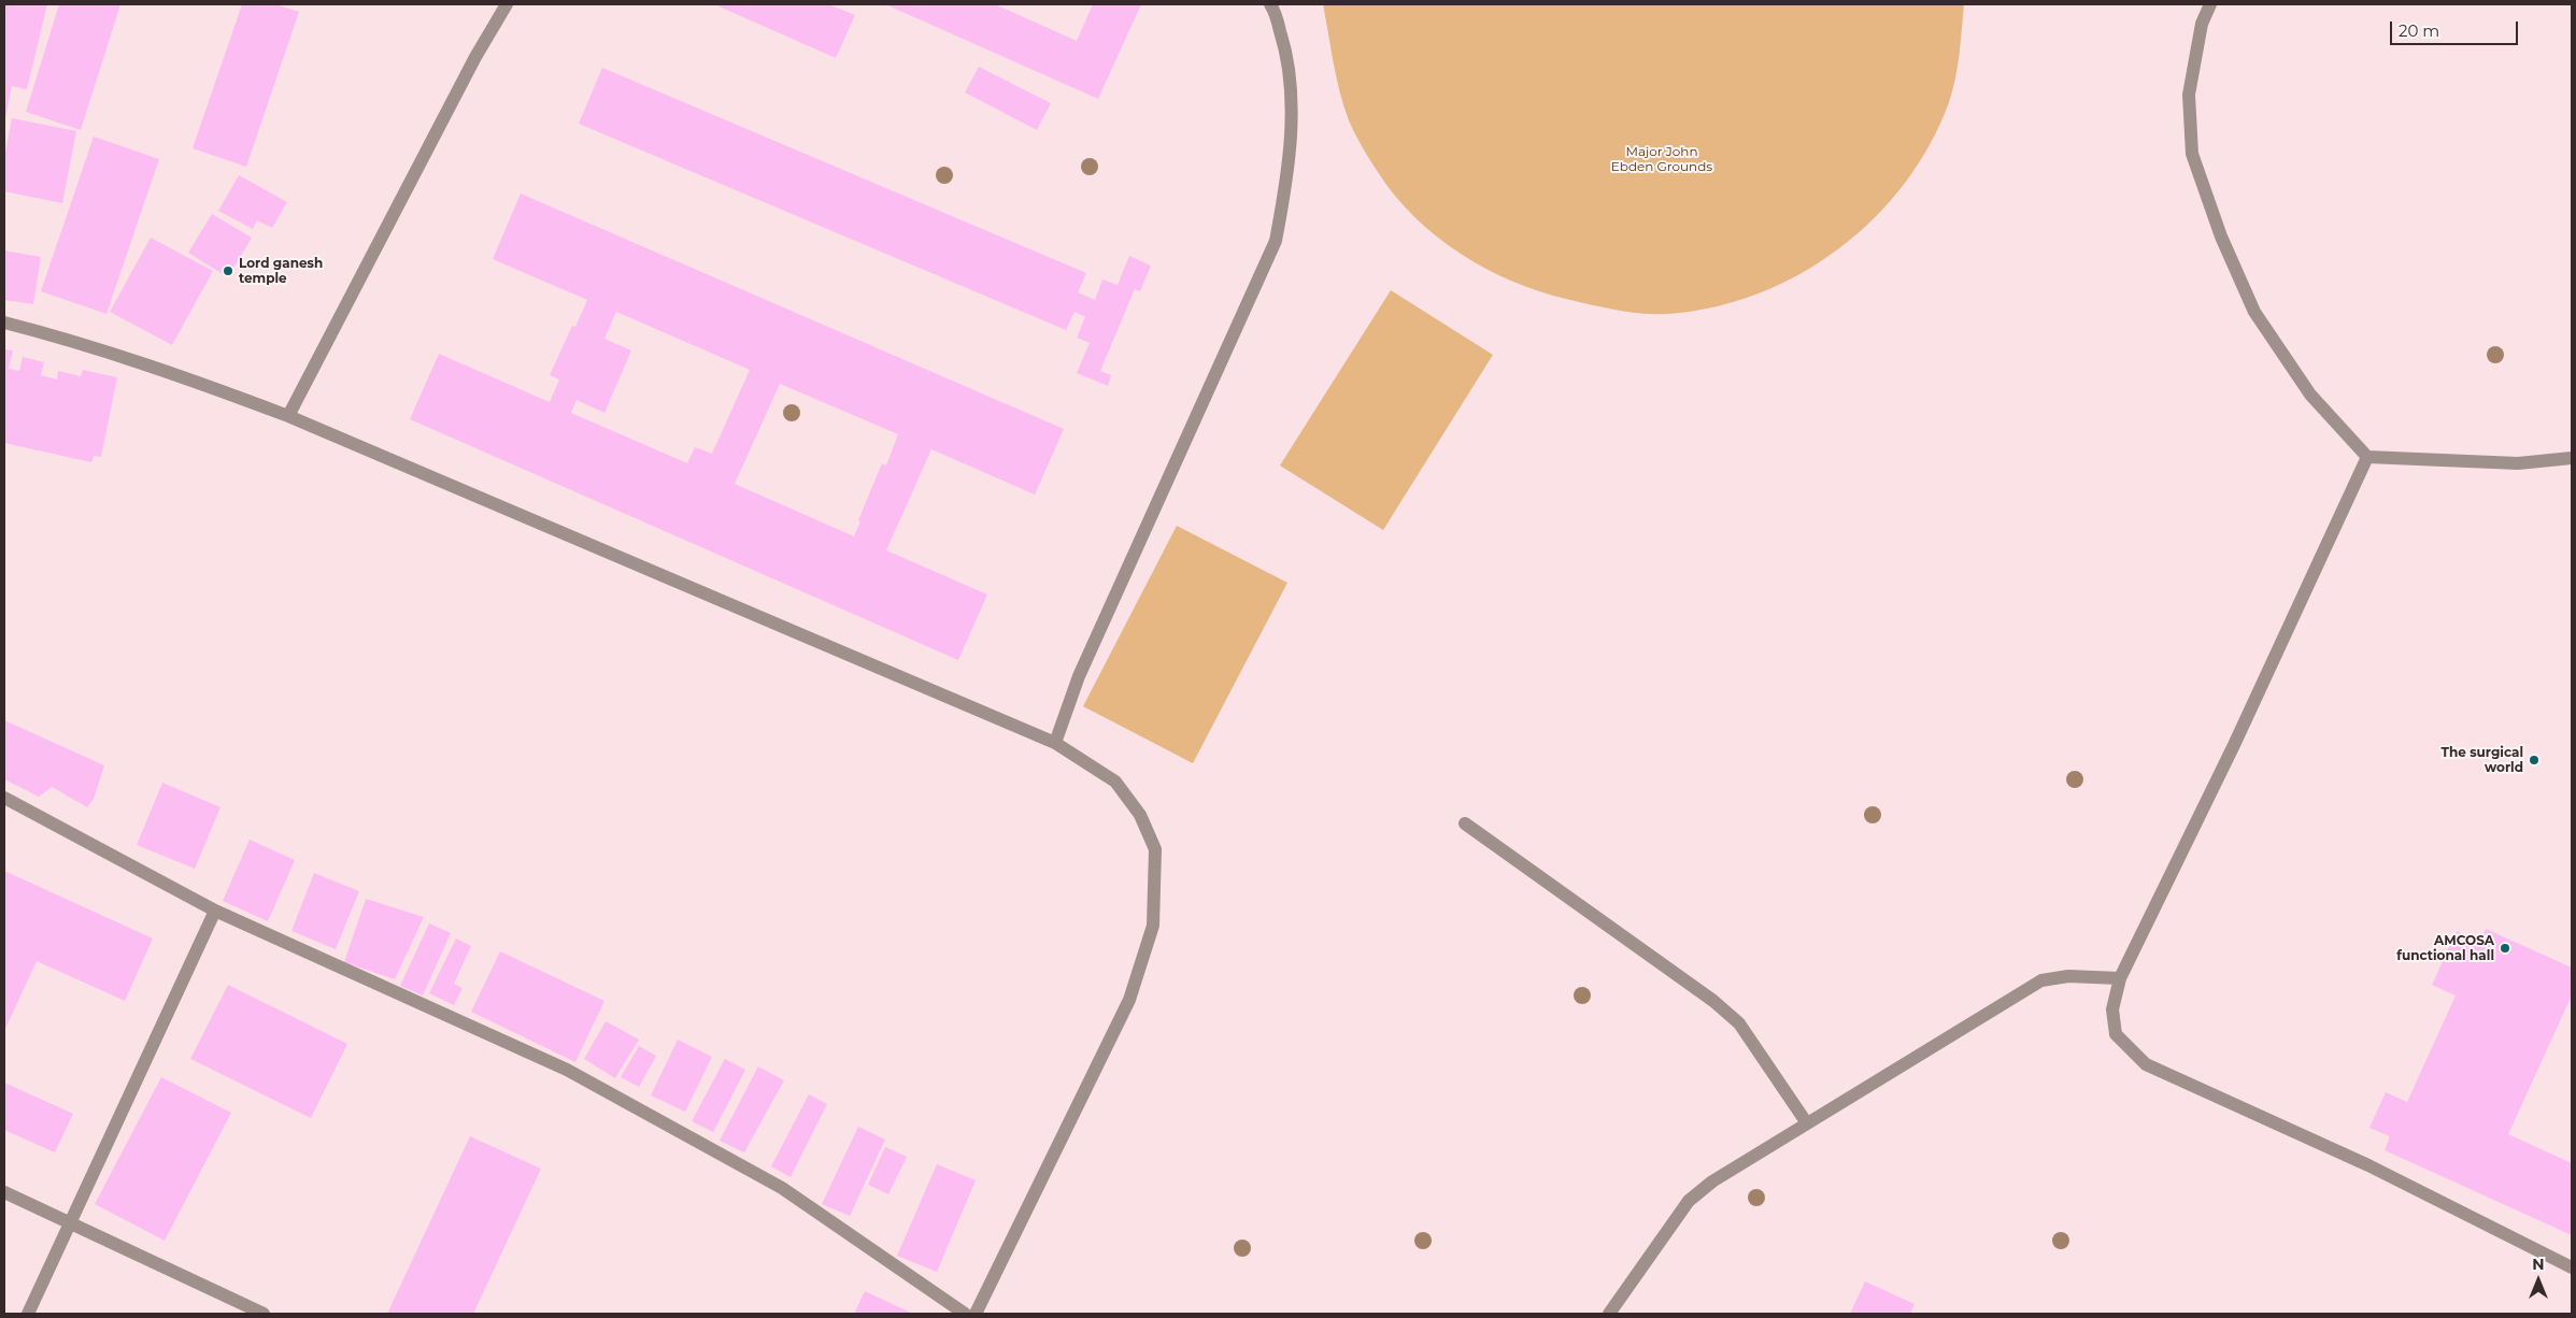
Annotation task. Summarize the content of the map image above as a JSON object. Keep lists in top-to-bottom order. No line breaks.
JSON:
{"parks":["Major John Ebden Grounds"],"places":["Lord ganesh temple","The surgical world","AMCOSA functional hall"],"scale_bar":"20 m","north":"top"}
